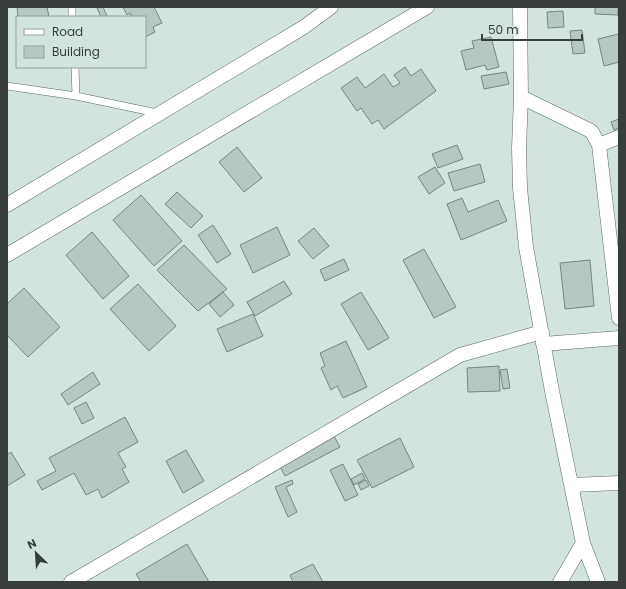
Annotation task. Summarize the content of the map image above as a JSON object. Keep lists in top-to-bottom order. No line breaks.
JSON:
{"legend":["Road","Building"],"scale_bar":"50 m","north":"top left"}
